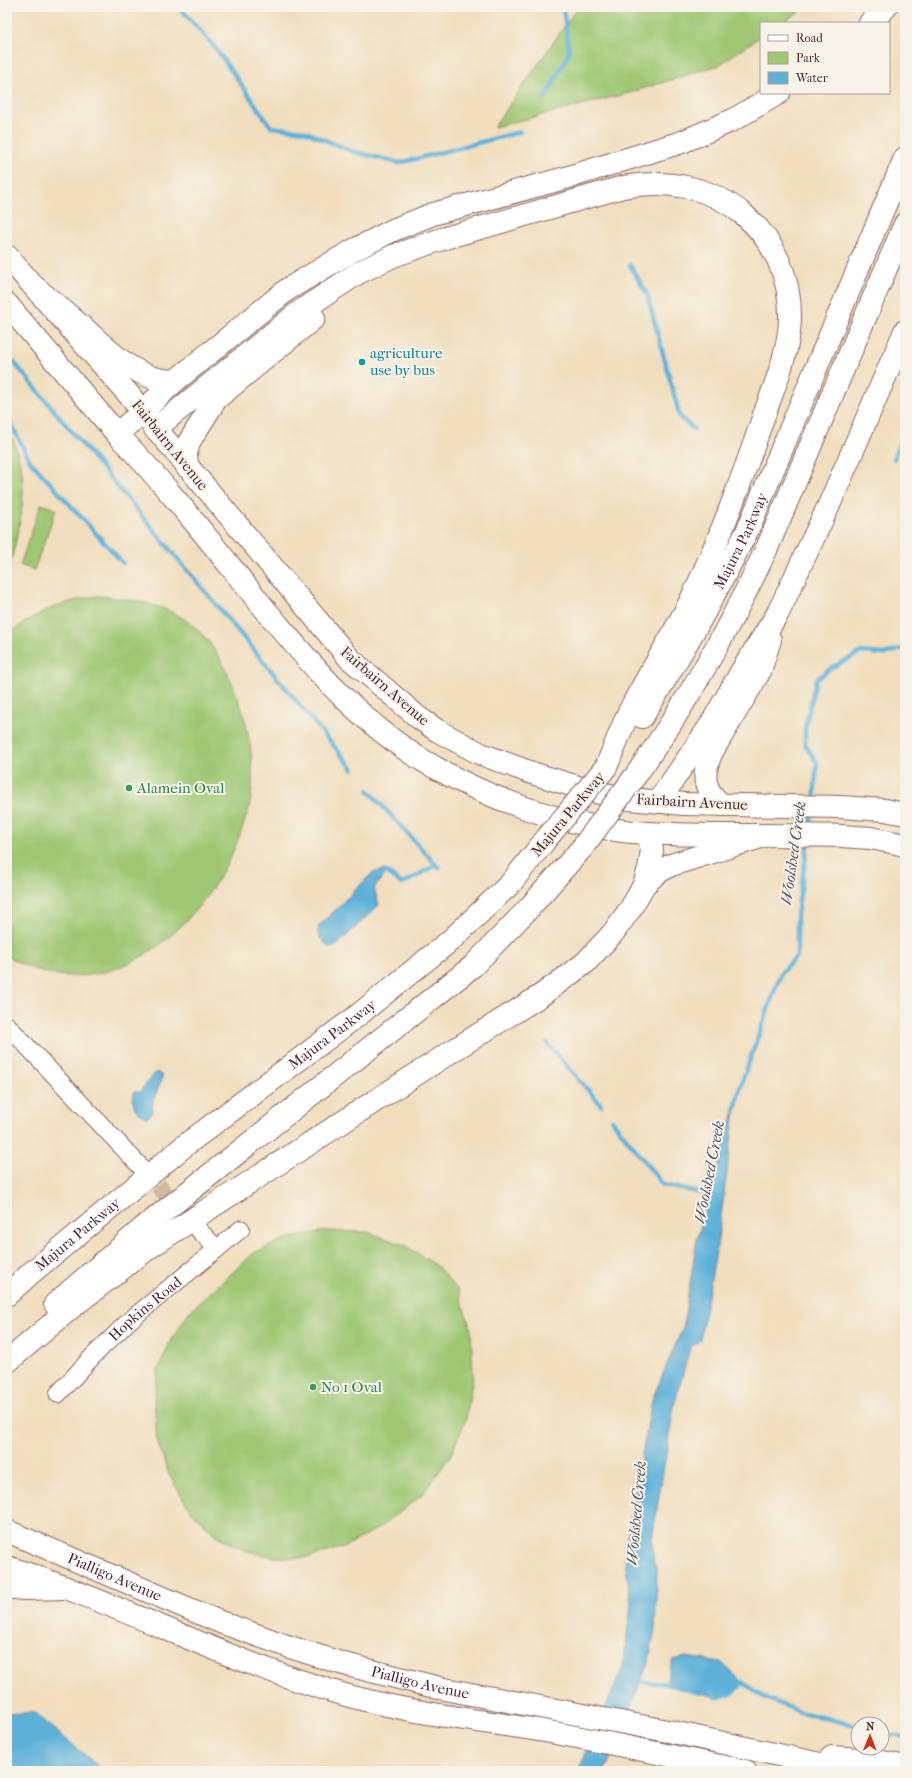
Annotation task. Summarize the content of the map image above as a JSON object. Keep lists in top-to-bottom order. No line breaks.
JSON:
{"streets":{"main road":["Fairbairn Avenue","Majura Parkway","Pialligo Avenue"],"street":["Hopkins Road"]},"water":["Woolshed Creek"],"places":["agriculture use by bus","Alamein Oval","No 1 Oval"],"legend":["Road","Park","Water"],"north":"top"}
